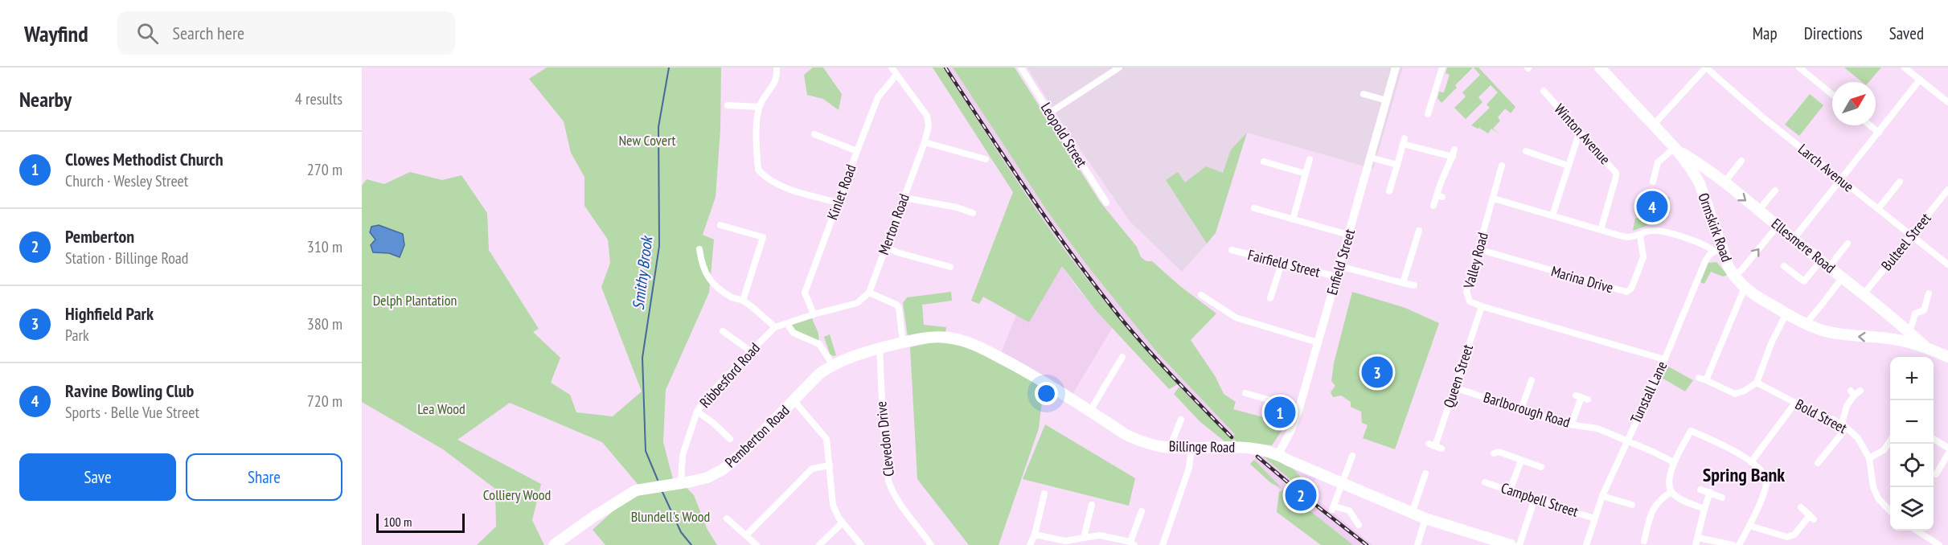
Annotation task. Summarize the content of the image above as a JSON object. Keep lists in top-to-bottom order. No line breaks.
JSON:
{"streets":{"main road":["Ormskirk Road","Ellesmere Road","Pemberton Road","Billinge Road"],"street":["Winton Avenue","Leopold Street","Larch Avenue","Kinlet Road","Merton Road","Bulteel Street","Valley Road","Enfield Street","Fairfield Street","Marina Drive","Ribbesford Road","Queen Street","Tunstall Lane","Barlborough Road","Bold Street","Clevedon Drive","Campbell Street"]},"crossings":[["Larch Avenue","Bulteel Street"],["Kinlet Road","Merton Road"],["Ormskirk Road","Ellesmere Road"],["Ormskirk Road","Tunstall Lane"],["Bulteel Street","Ellesmere Road"],["Valley Road","Marina Drive"],["Valley Road","Queen Street"],["Valley Road","Tunstall Lane"],["Enfield Street","Fairfield Street"],["Enfield Street","Billinge Road"],["Ribbesford Road","Pemberton Road"],["Queen Street","Barlborough Road"],["Tunstall Lane","Barlborough Road"],["Tunstall Lane","Campbell Street"],["Pemberton Road","Clevedon Drive"],["Pemberton Road","Billinge Road"]],"districts":["Spring Bank"],"water":["Smithy Brook"],"parks":["New Covert","Delph Plantation","Lea Wood","Colliery Wood","Blundell's Wood"],"scale_bar":"100 m","north":"top right","page":{"header":"Wayfind","search":"Search here","nav":["Map","Directions","Saved"],"heading":["Nearby","4 results"],"list":[{"mark":"1","name":"Clowes Methodist Church","note":"Church · Wesley Street","value":"270 m"},{"mark":"2","name":"Pemberton","note":"Station · Billinge Road","value":"310 m"},{"mark":"3","name":"Highfield Park","note":"Park","value":"380 m"},{"mark":"4","name":"Ravine Bowling Club","note":"Sports · Belle Vue Street","value":"720 m"}],"pins":["4","3","1","2"],"map_buttons":["+","−"],"buttons":["Save","Share"],"scale":"100 m"}}
